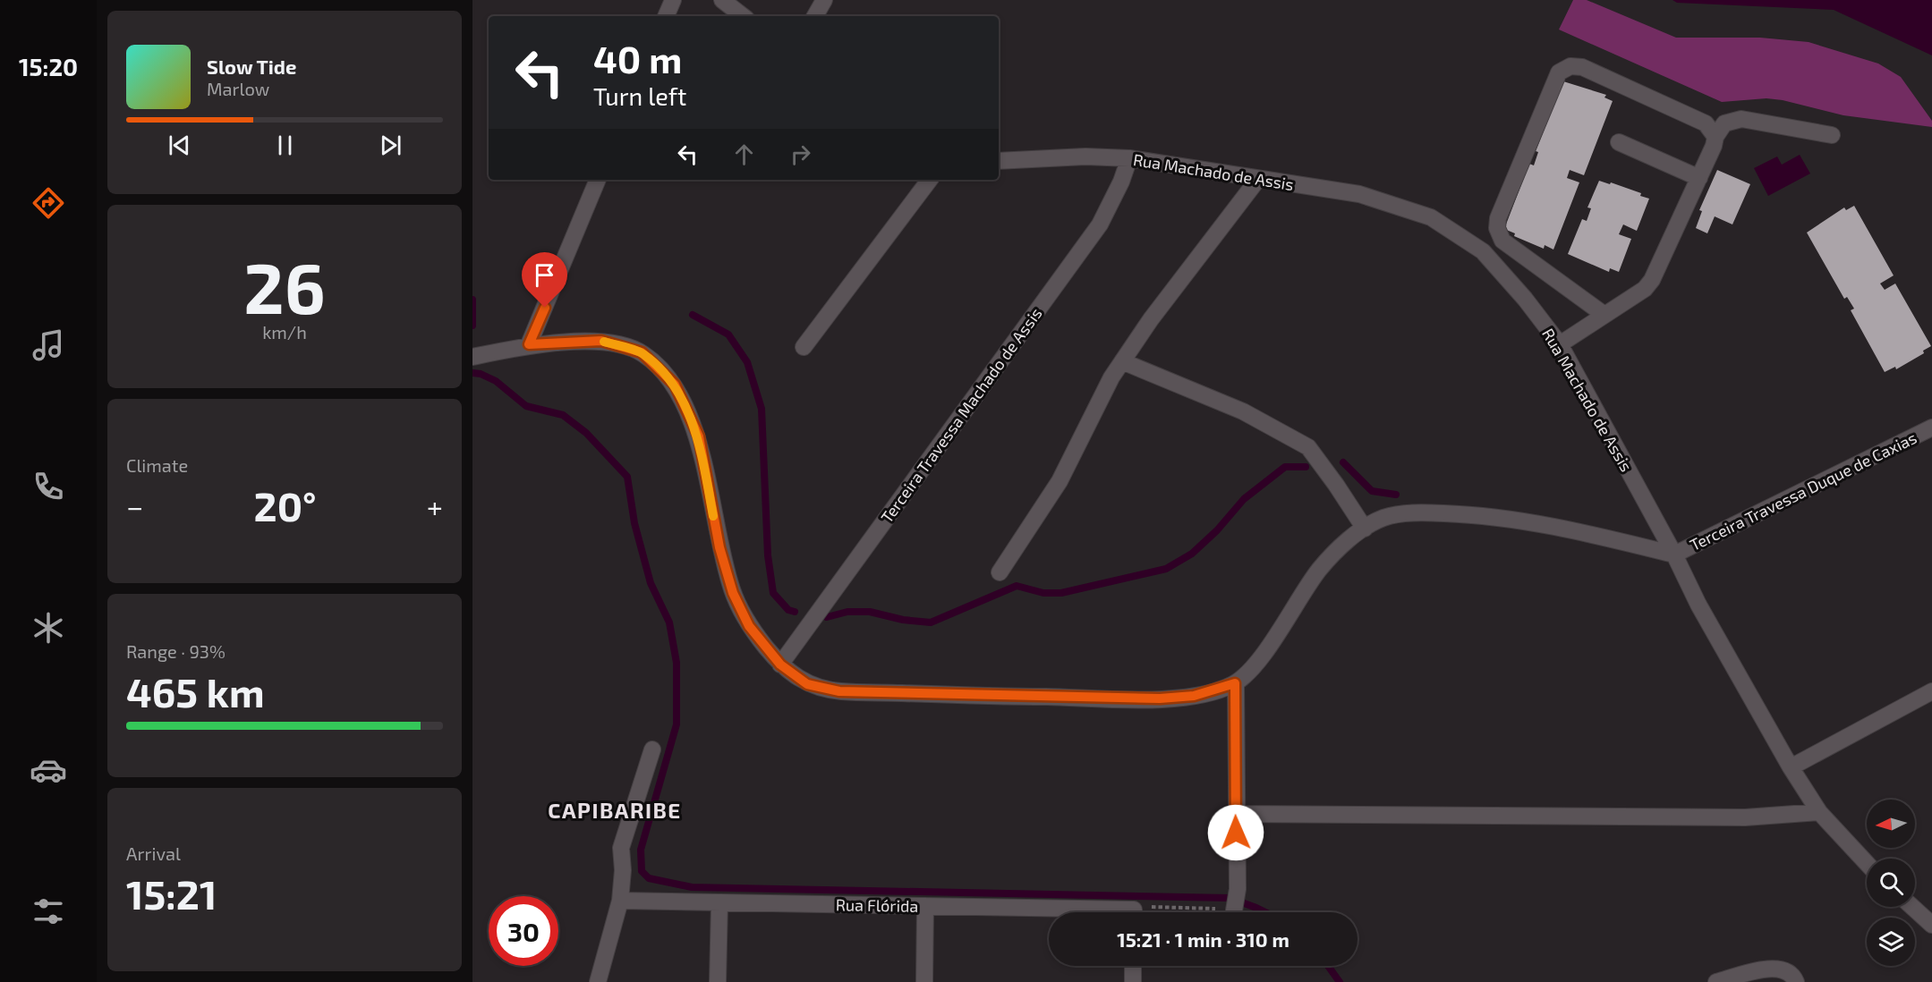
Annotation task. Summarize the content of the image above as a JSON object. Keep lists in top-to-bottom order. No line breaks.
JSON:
{"streets":{"street":["Rua Machado de Assis","Terceira Travessa Machado de Assis","Terceira Travessa Duque de Caxias","Rua Flórida"]},"crossings":[["Rua Machado de Assis","Terceira Travessa Machado de Assis"],["Rua Machado de Assis","Terceira Travessa Duque de Caxias"]],"districts":["CAPIBARIBE"],"north":"left","page":{"tabs":"15:20","turn":["40 m","Turn left"],"song":["Slow Tide","Marlow"],"tile":[["26","km/h"],"Climate",["Range · 93%","465 km"],["Arrival","15:21"]],"heat":["−","20°","+"],"limit":"30","trip":"15:21 · 1 min · 310 m"}}
